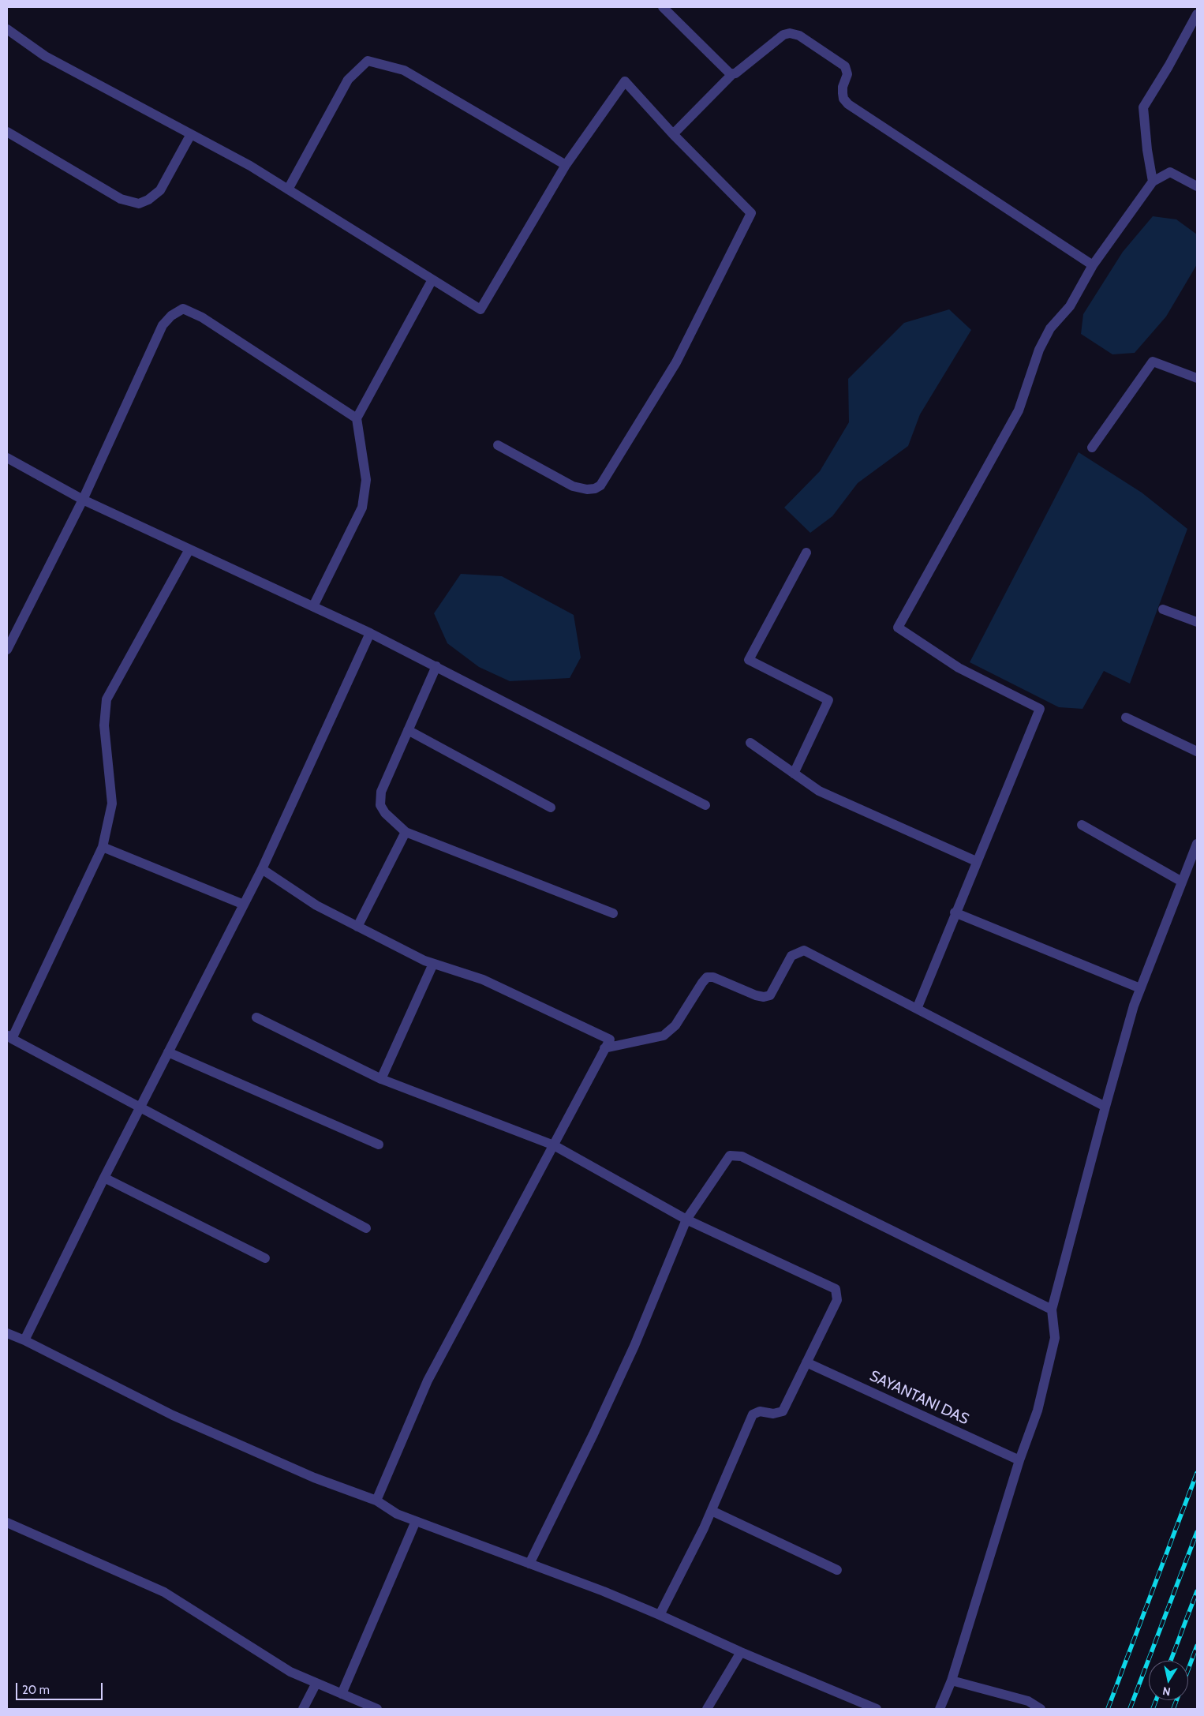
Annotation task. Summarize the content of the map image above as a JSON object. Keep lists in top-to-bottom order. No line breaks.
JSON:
{"streets":{"street":["SAYANTANI DAS"]},"scale_bar":"20 m","north":"bottom"}
